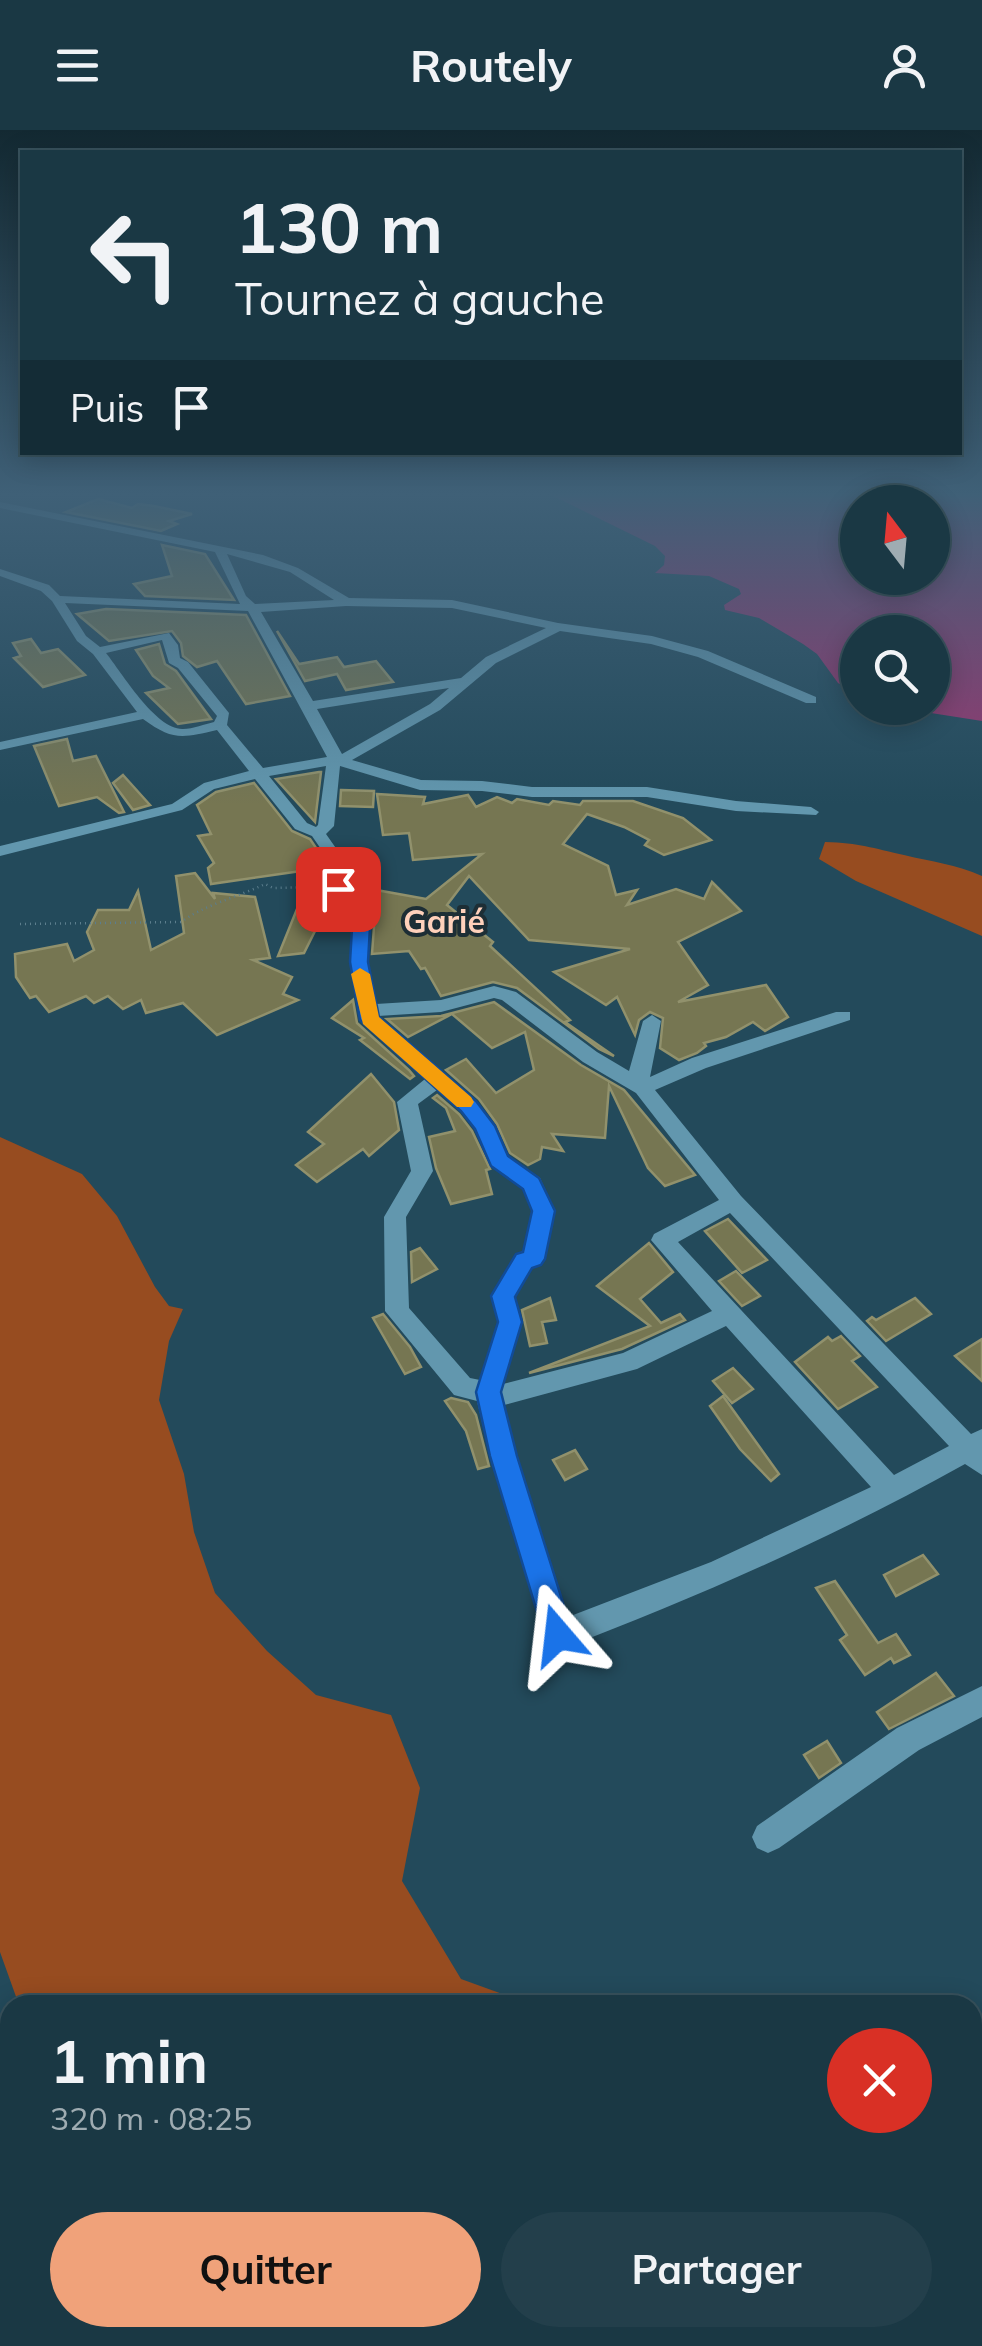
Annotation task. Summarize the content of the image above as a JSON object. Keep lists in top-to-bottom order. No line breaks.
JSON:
{"districts":["Garié"],"north":"top","page":{"header":"Routely","turn":["130 m","Tournez à gauche"],"then":"Puis","heading":["1 min","320 m · 08:25"],"buttons":["Quitter","Partager"]}}
